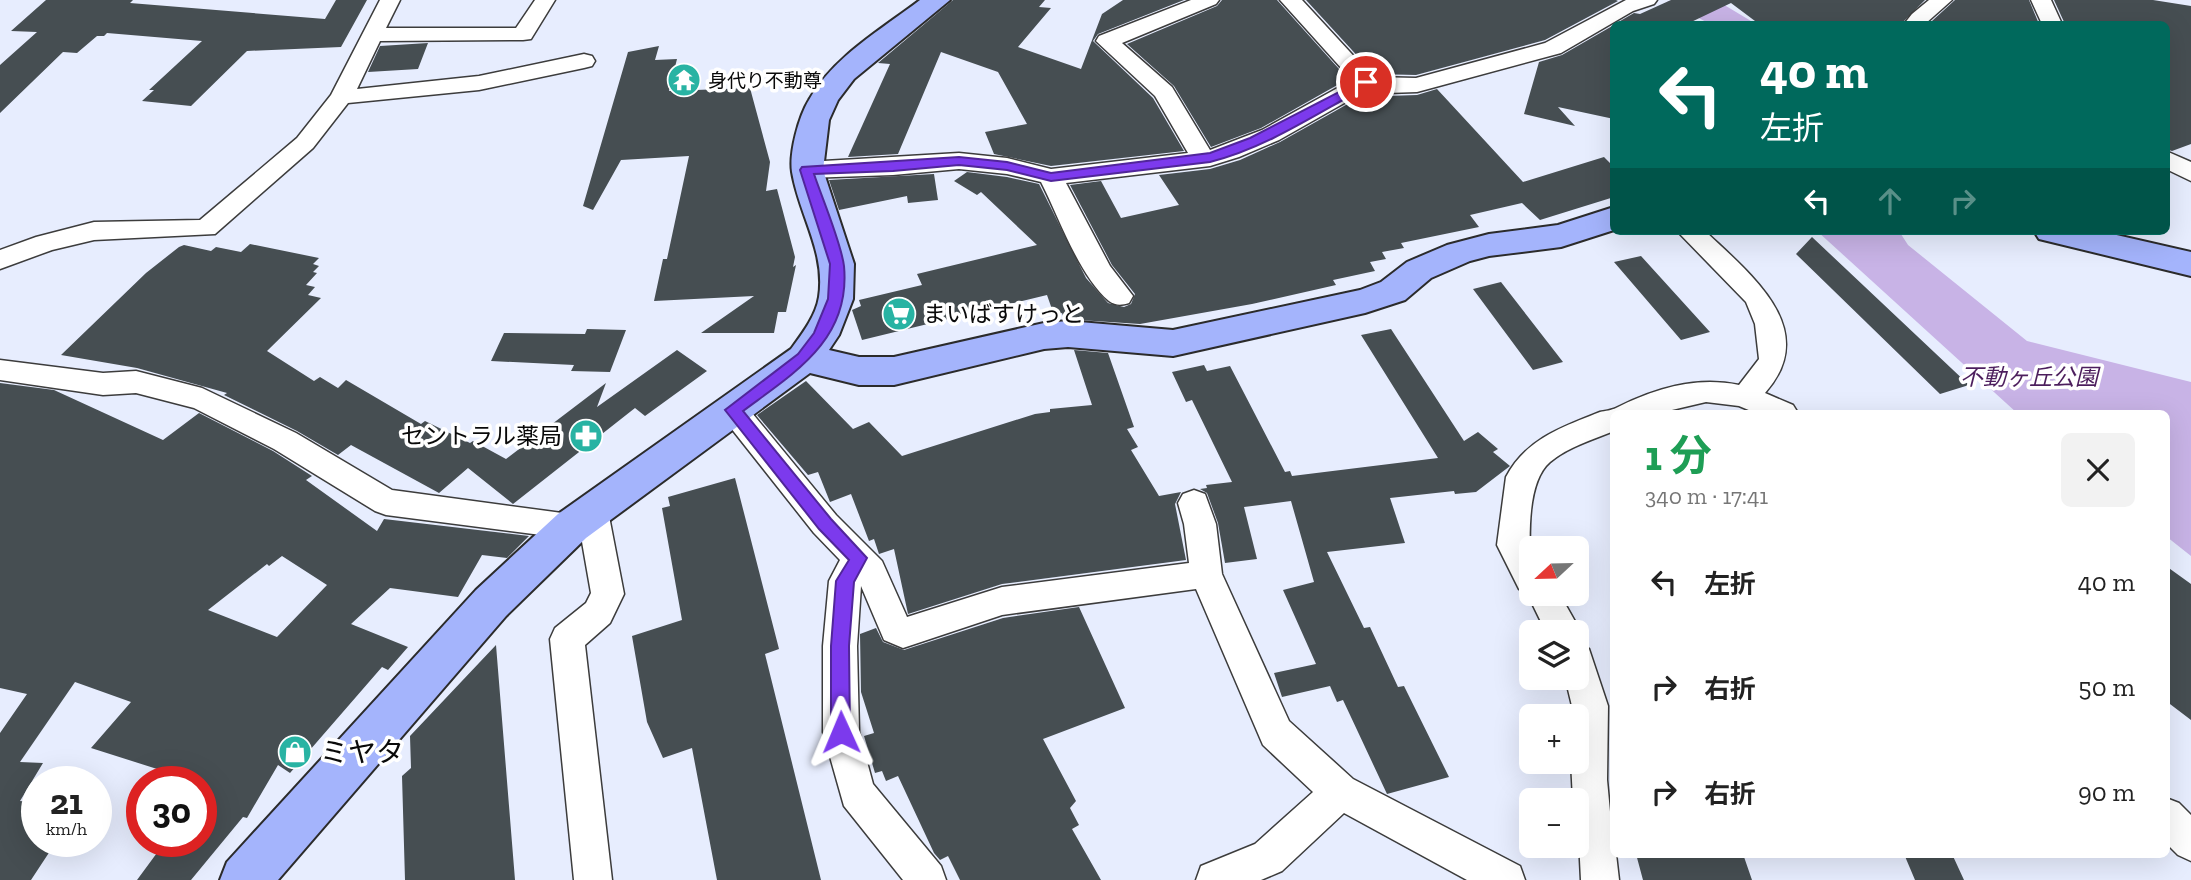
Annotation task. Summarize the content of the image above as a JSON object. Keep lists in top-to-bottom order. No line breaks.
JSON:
{"parks":["不動ヶ丘公園"],"places":{"temple":["身代り不動尊"],"supermarket":["まいばすけっと"],"pharmacy":["セントラル薬局"],"shop":["ミヤタ"]},"north":"left","page":{"turn":["40 m","左折"],"heading":["1 分","340 m · 17:41"],"list":[{"name":"左折","value":"40 m"},{"name":"右折","value":"50 m"},{"name":"右折","value":"90 m"}],"map_buttons":["+","−"],"speed":"21 km/h","limit":"30"}}
